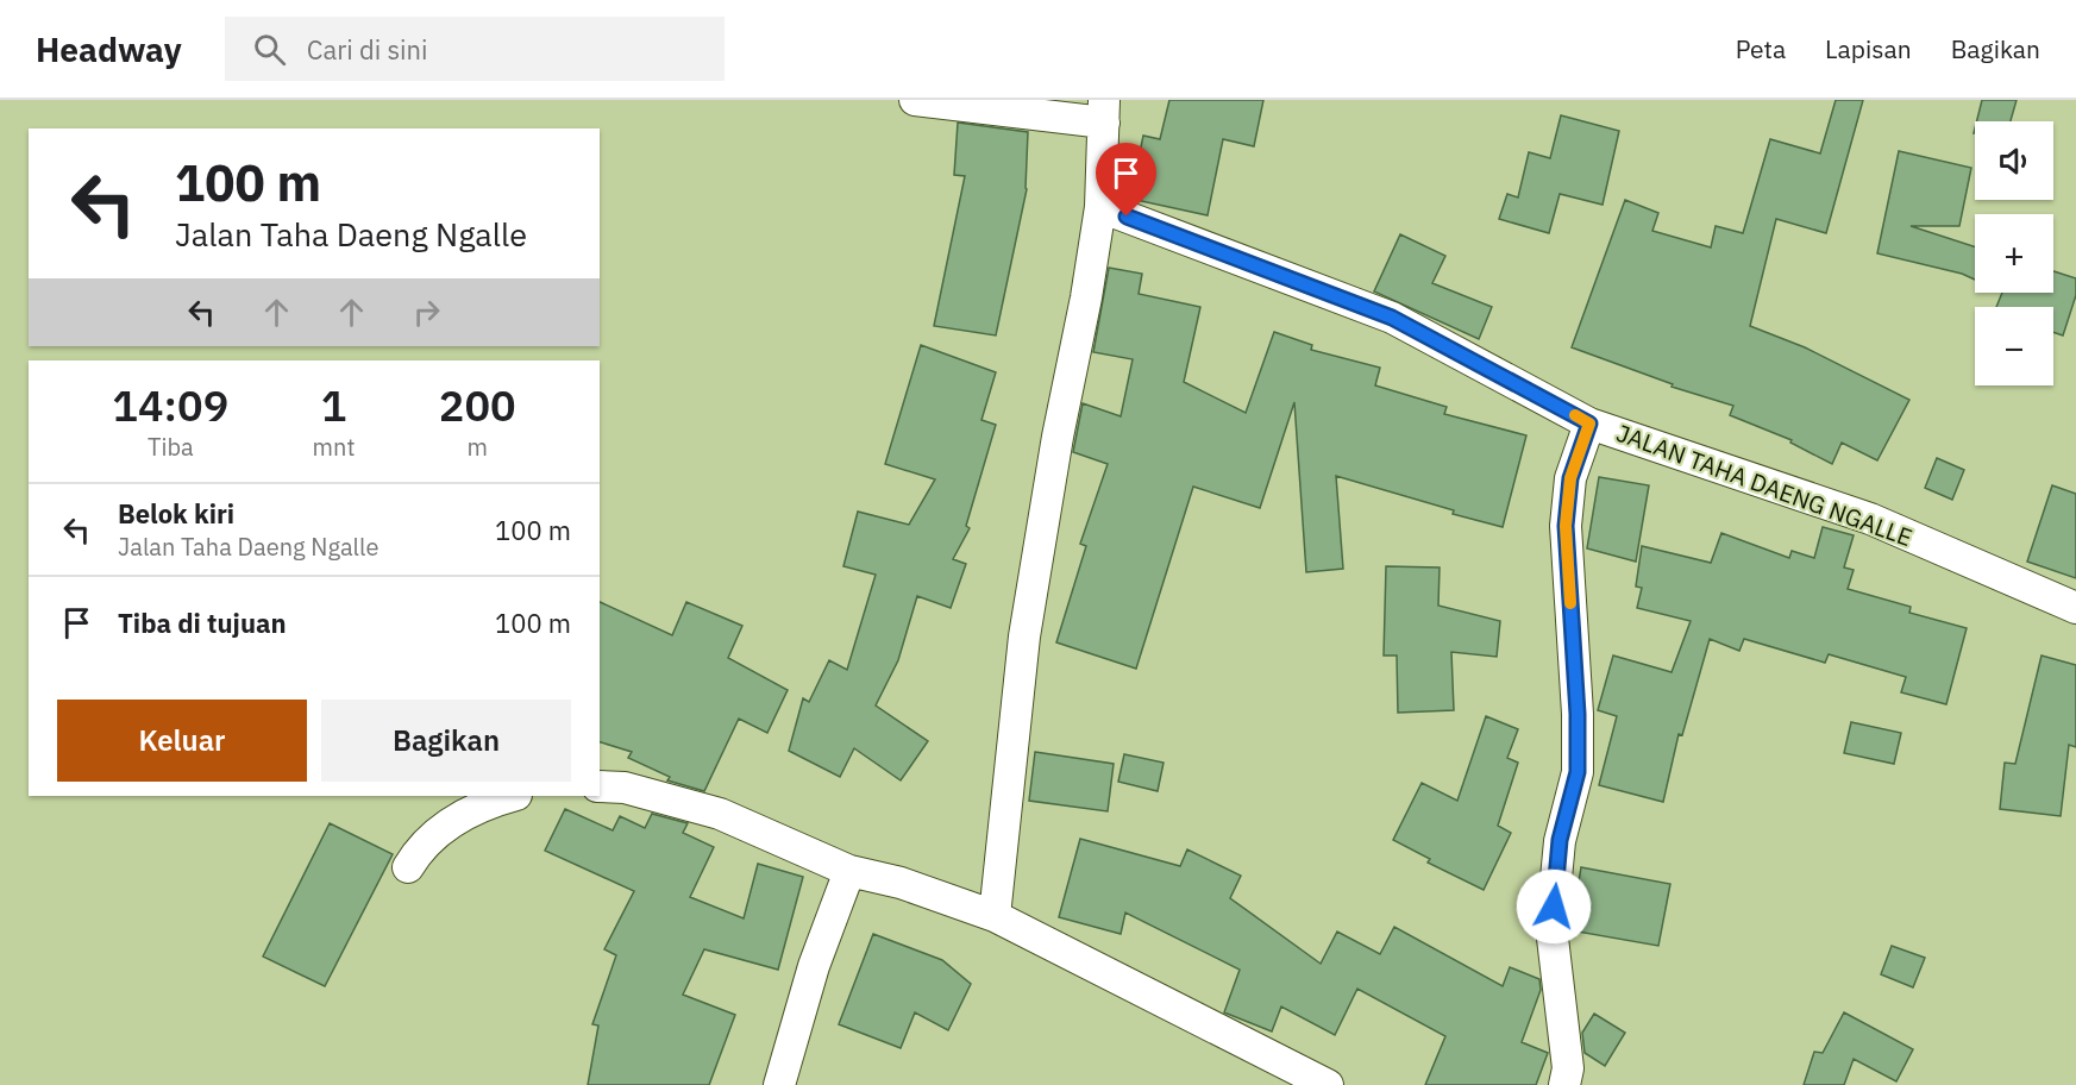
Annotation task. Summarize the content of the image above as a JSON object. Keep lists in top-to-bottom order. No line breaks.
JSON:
{"streets":{"street":["JALAN TAHA DAENG NGALLE"]},"page":{"header":"Headway","search":"Cari di sini","nav":["Peta","Lapisan","Bagikan"],"map_buttons":["+","−"],"turn":["100 m","Jalan Taha Daeng Ngalle"],"eta":["14:09","Tiba","1","mnt","200","m"],"list":[{"name":"Belok kiri","note":"Jalan Taha Daeng Ngalle","value":"100 m"},{"name":"Tiba di tujuan","value":"100 m"}],"buttons":["Keluar","Bagikan"]}}
